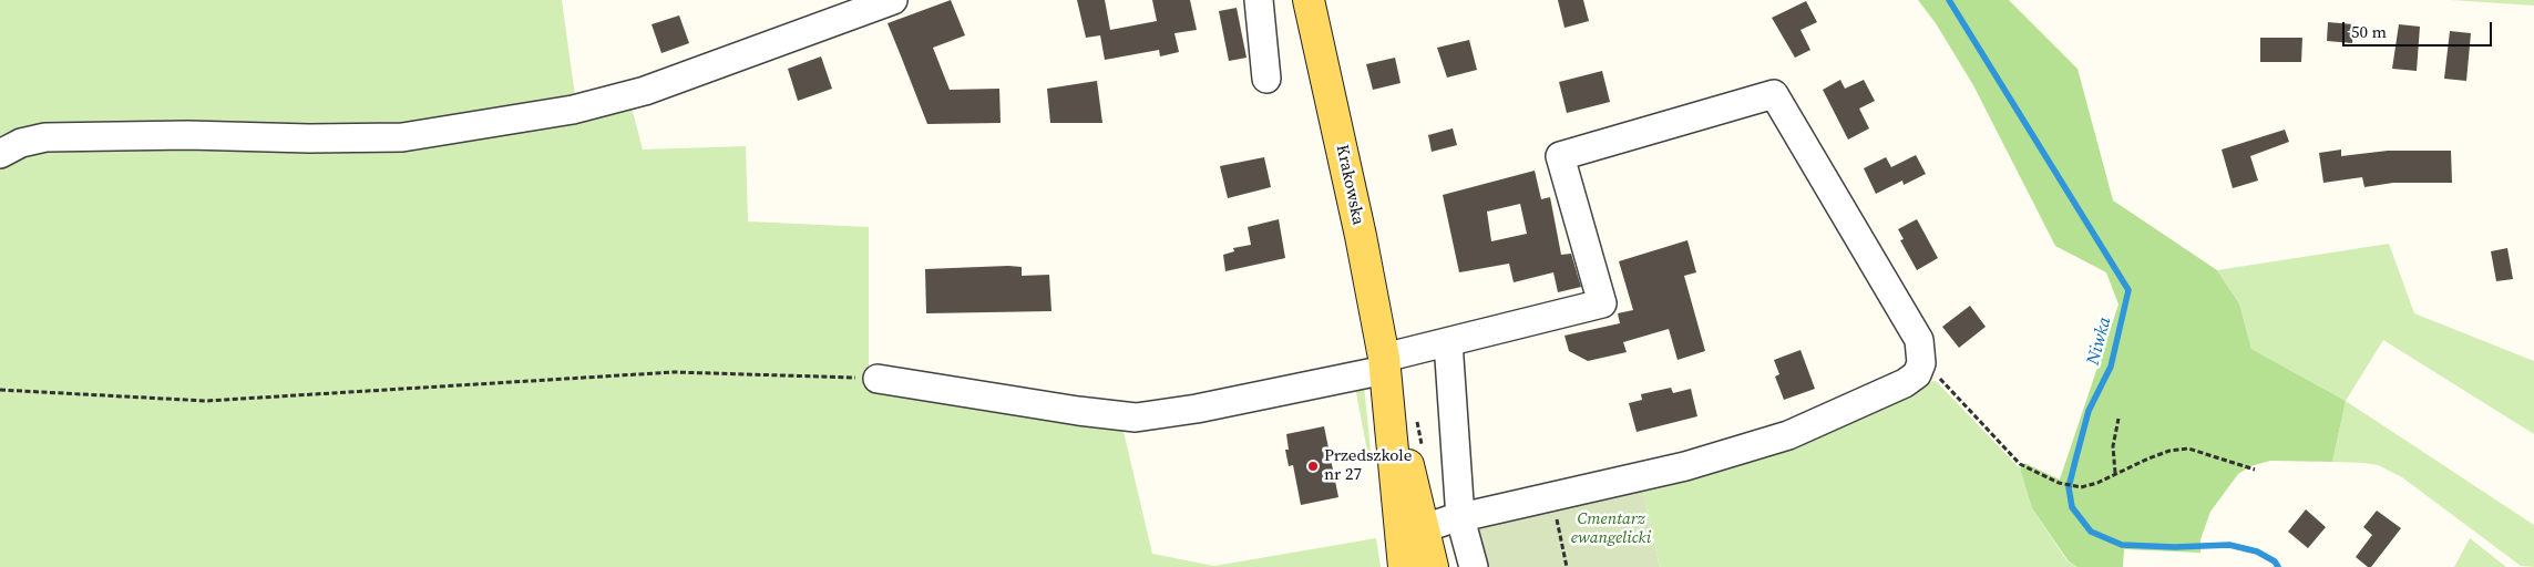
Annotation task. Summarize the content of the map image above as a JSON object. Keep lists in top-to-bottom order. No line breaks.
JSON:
{"streets":{"main road":["Krakowska"]},"water":["Niwka"],"parks":["Cmentarz ewangelicki"],"places":["Przedszkole nr 27"],"scale_bar":"50 m"}
